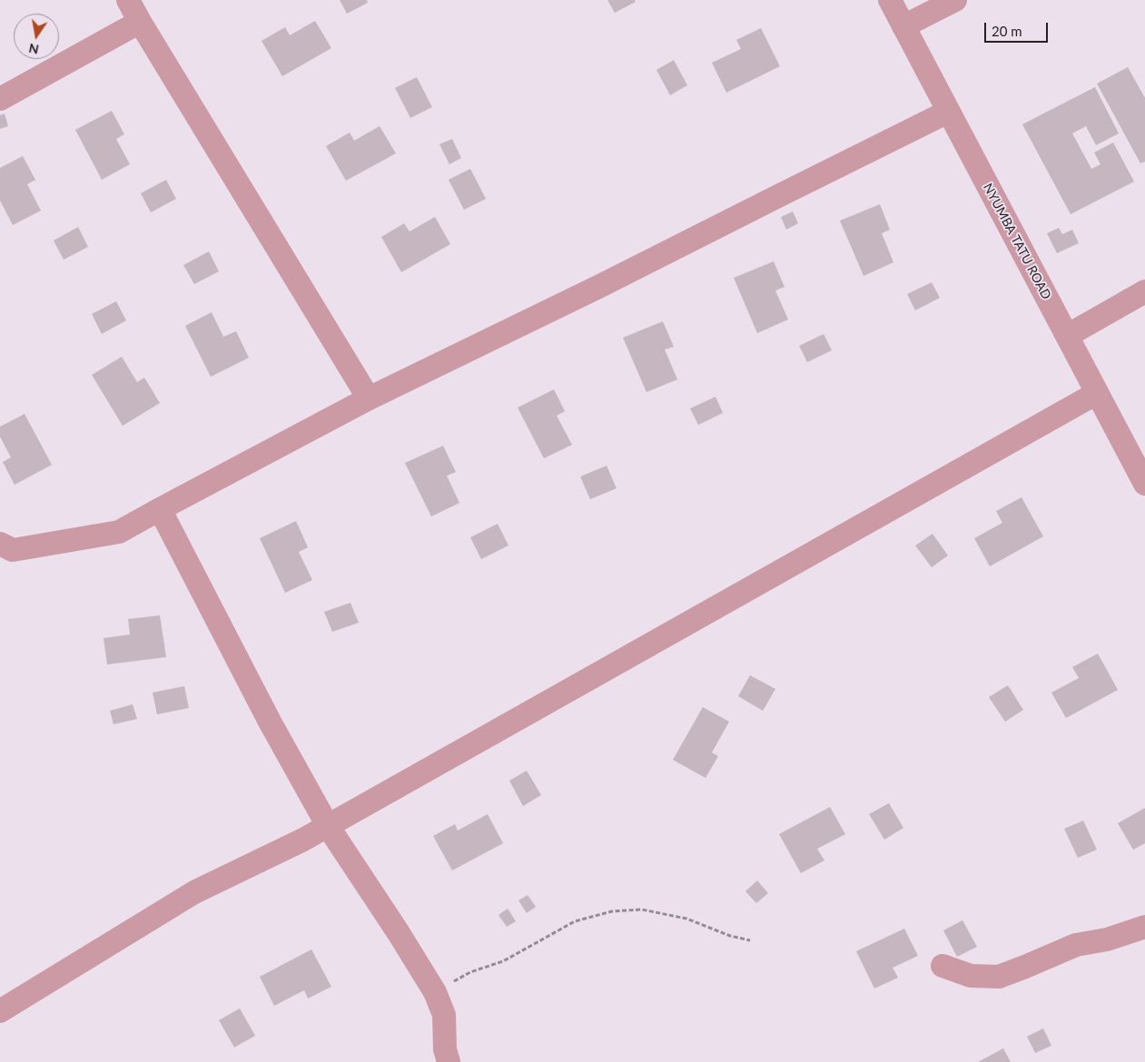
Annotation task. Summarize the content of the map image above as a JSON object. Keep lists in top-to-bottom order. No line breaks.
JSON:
{"streets":{"street":["NYUMBA TATU ROAD"]},"scale_bar":"20 m","north":"bottom"}
